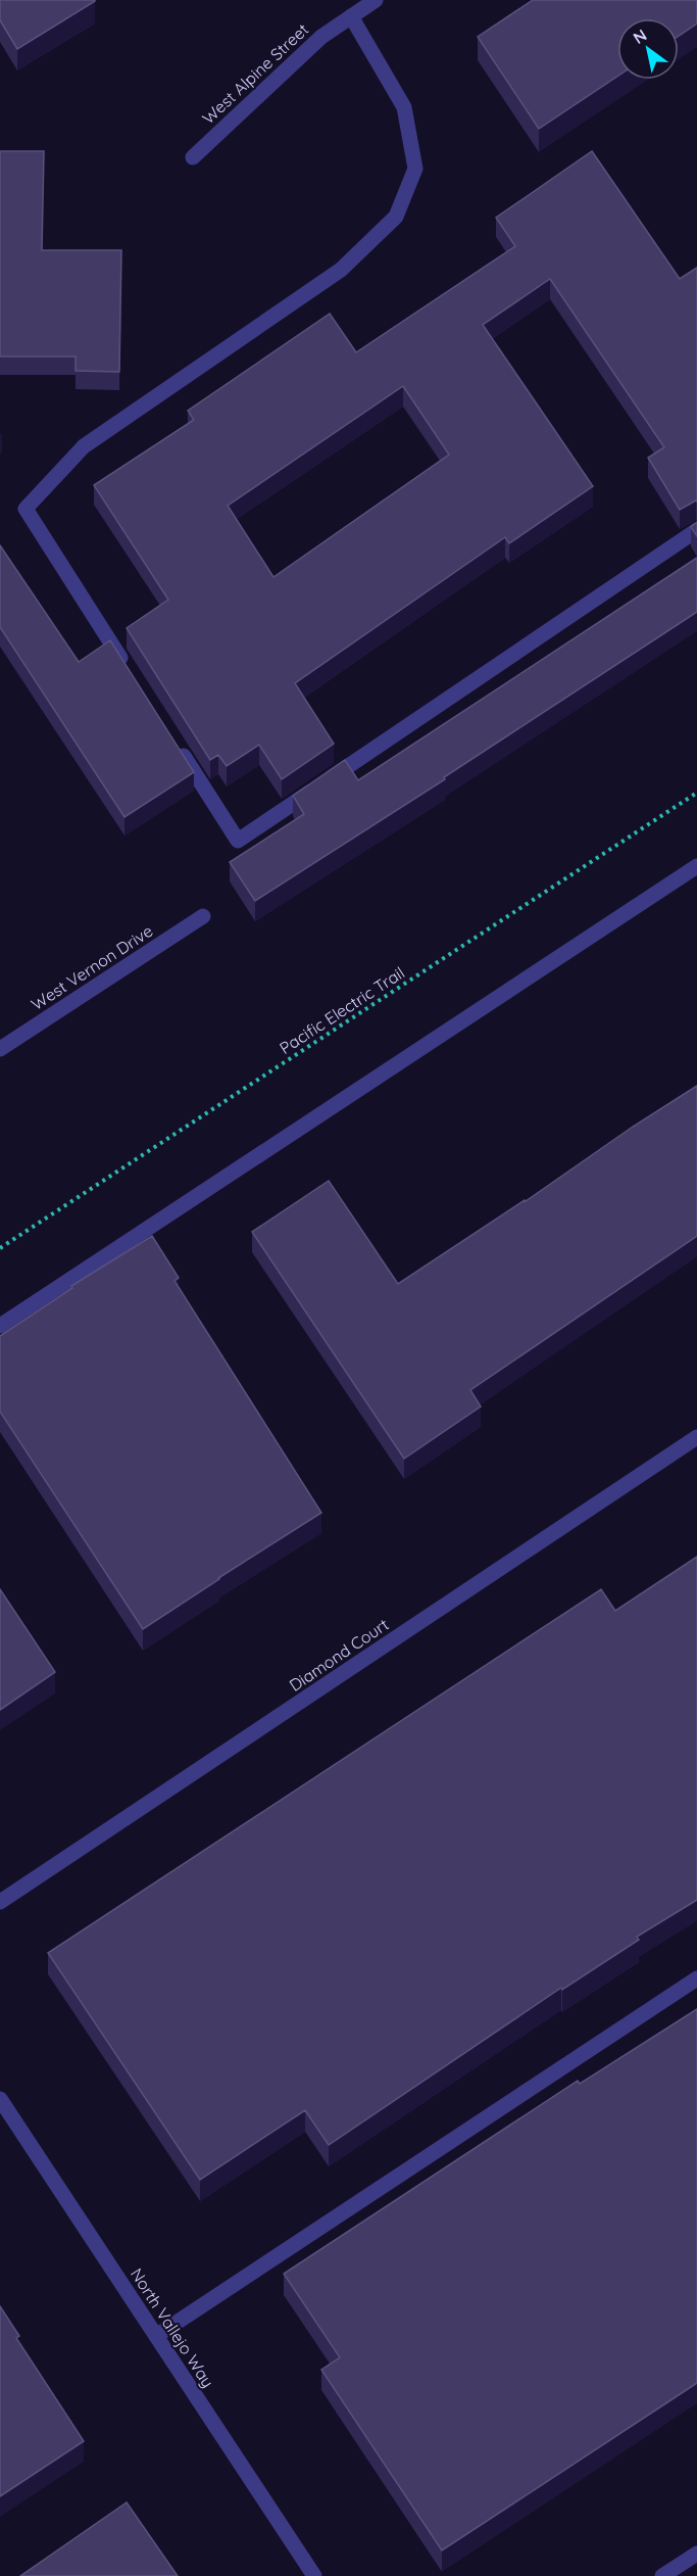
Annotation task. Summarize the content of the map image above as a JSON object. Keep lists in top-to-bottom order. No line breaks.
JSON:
{"streets":{"street":["West Alpine Street","West Vernon Drive","Diamond Court","North Vallejo Way"],"path":["Pacific Electric Trail"]},"north":"top left"}
